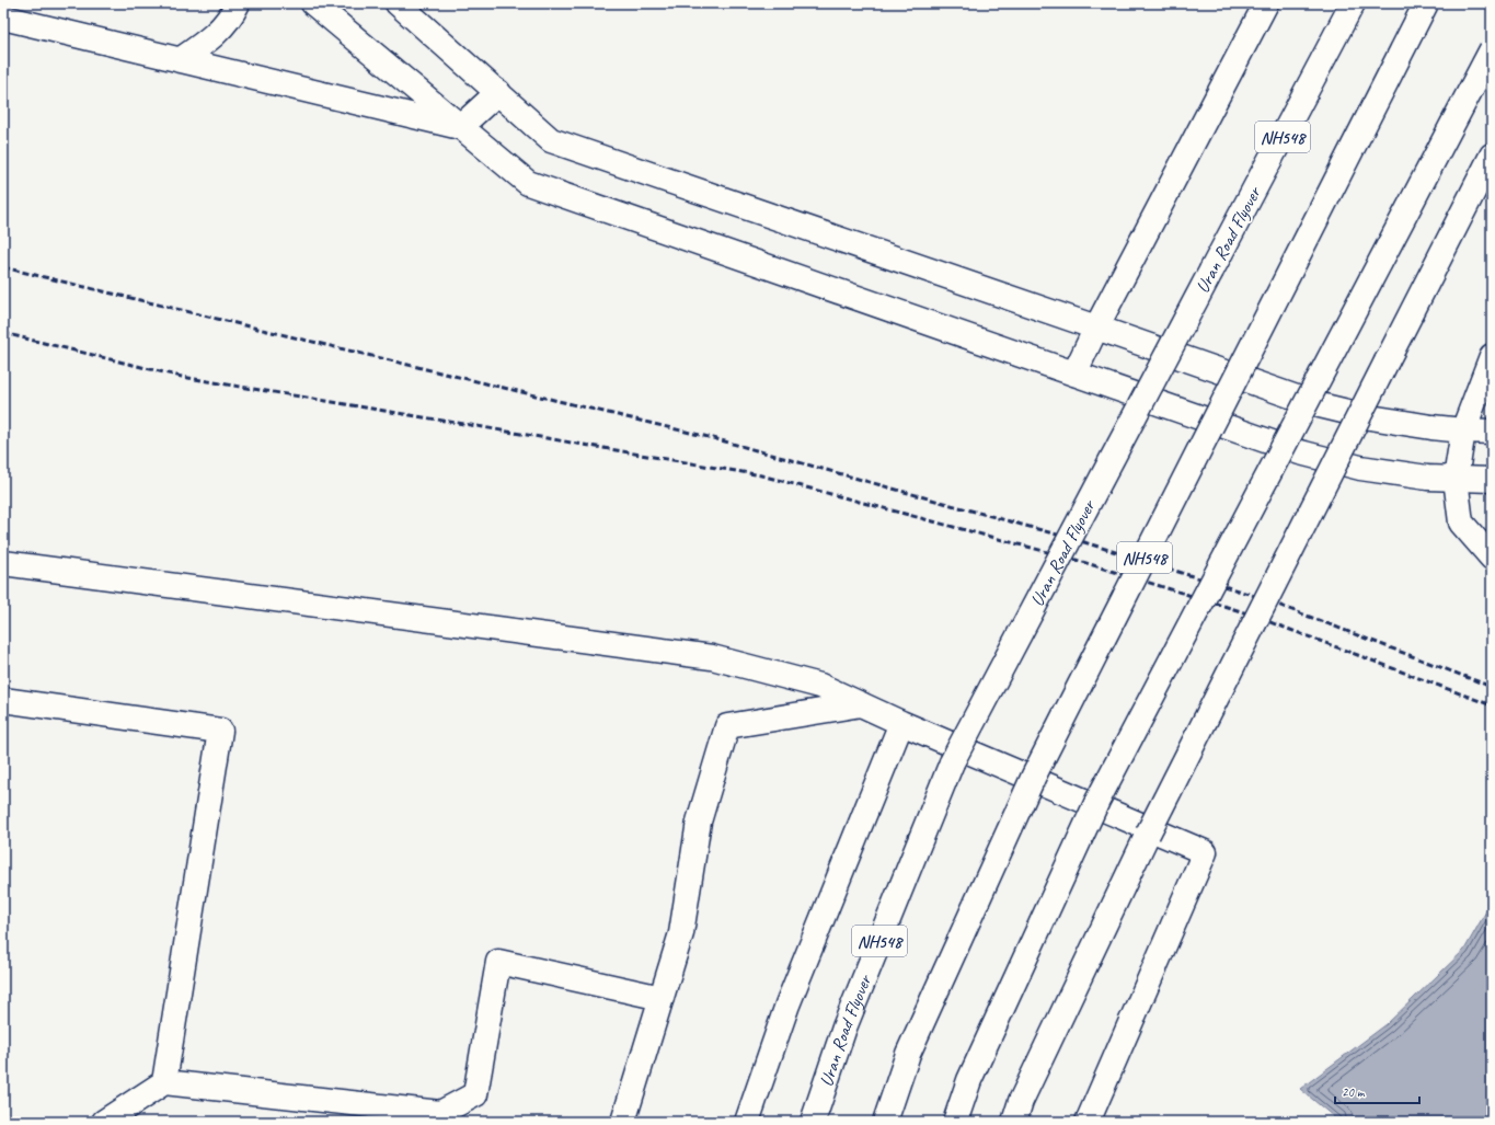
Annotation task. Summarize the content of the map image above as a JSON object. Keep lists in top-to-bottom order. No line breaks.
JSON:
{"streets":{"main road":["NH548","Uran Road Flyover"]},"scale_bar":"20 m"}
